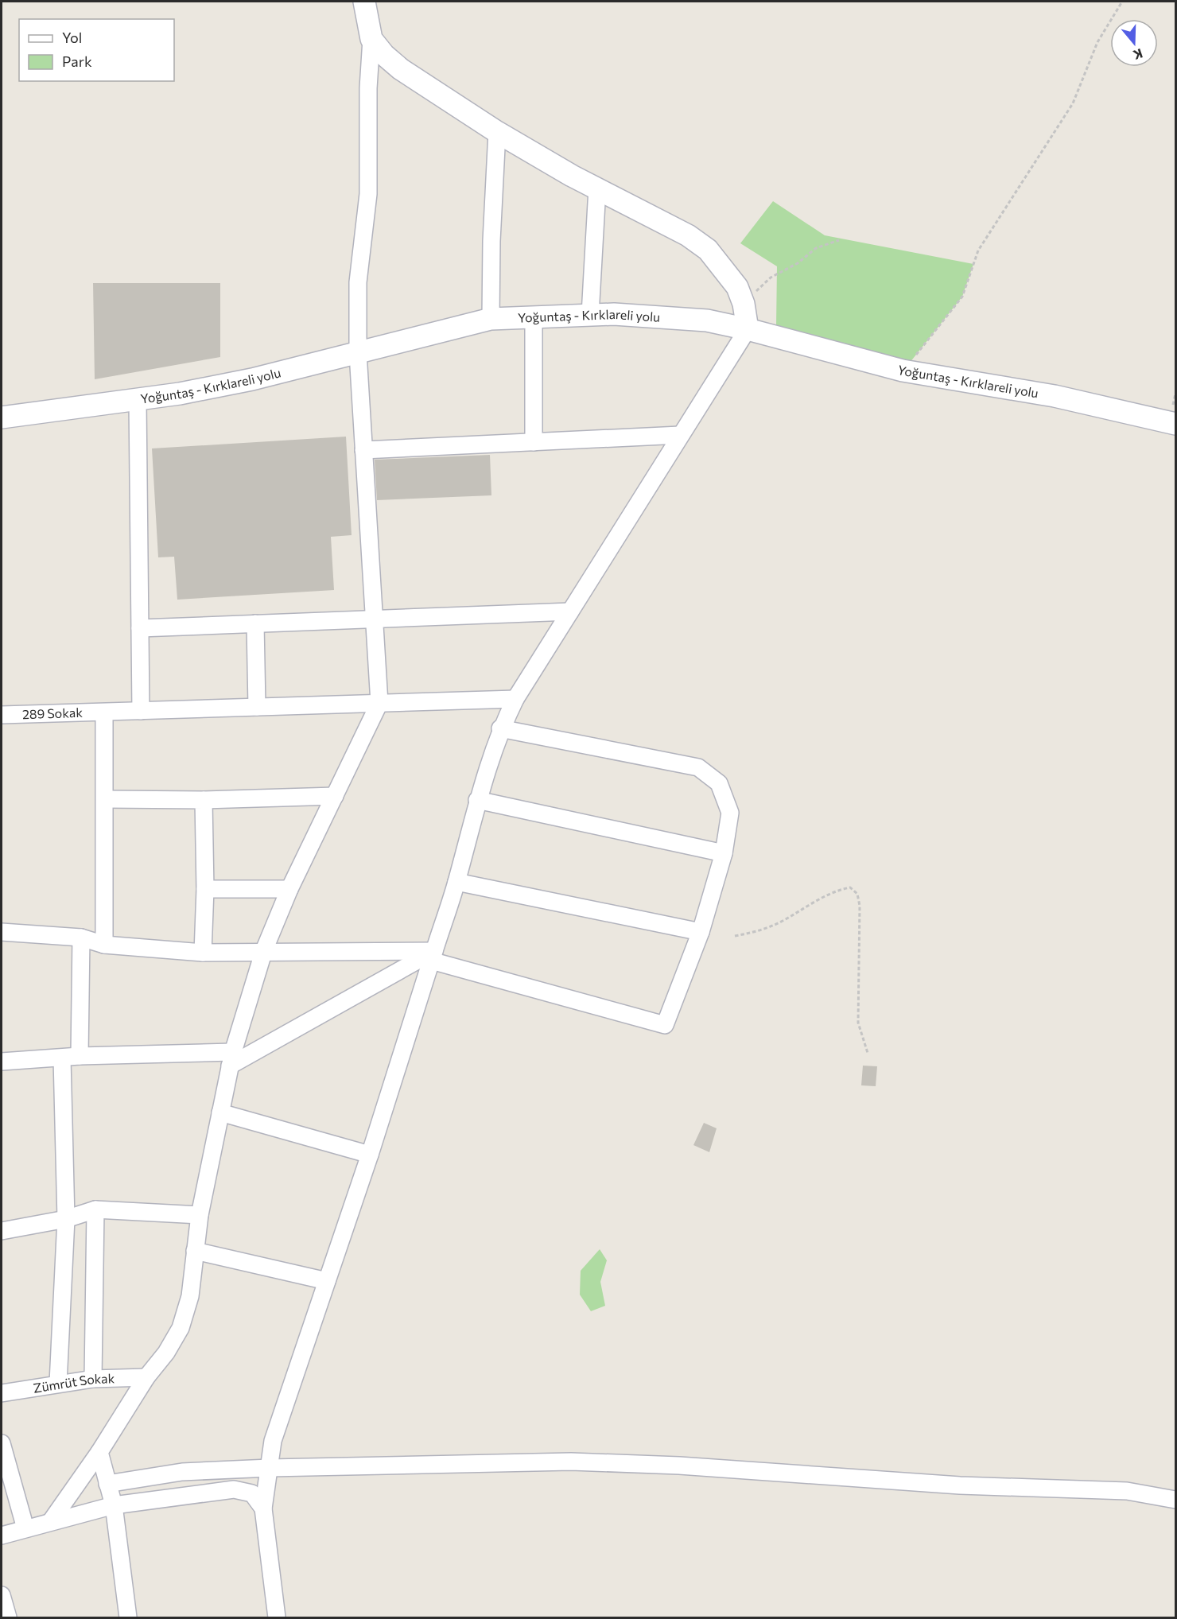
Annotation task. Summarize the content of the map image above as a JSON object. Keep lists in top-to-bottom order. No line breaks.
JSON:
{"streets":{"street":["Yoğuntaş - Kırklareli yolu","289 Sokak","Zümrüt Sokak"]},"legend":["Yol","Park"],"north":"bottom"}
